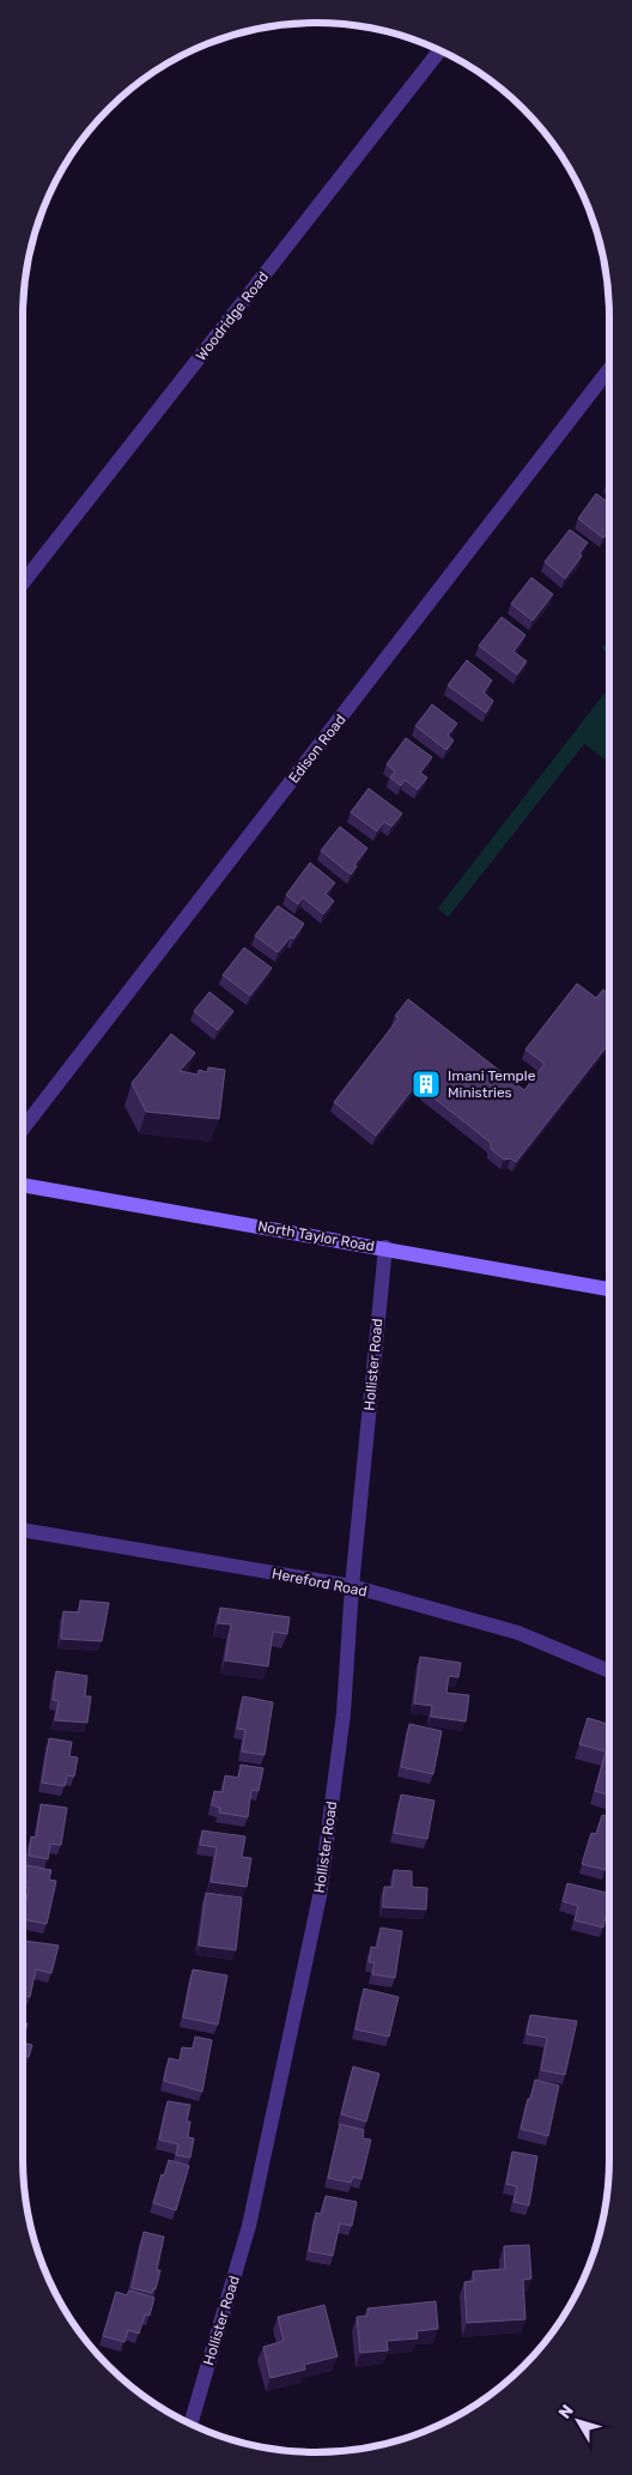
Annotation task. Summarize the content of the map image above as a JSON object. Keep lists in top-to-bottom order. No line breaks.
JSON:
{"streets":{"street":["Woodridge Road","Edison Road","North Taylor Road","Hollister Road","Hereford Road"]},"crossings":[["North Taylor Road","Hollister Road"],["Hollister Road","Hereford Road"]],"places":{"building":["Imani Temple Ministries"]},"north":"top left"}
